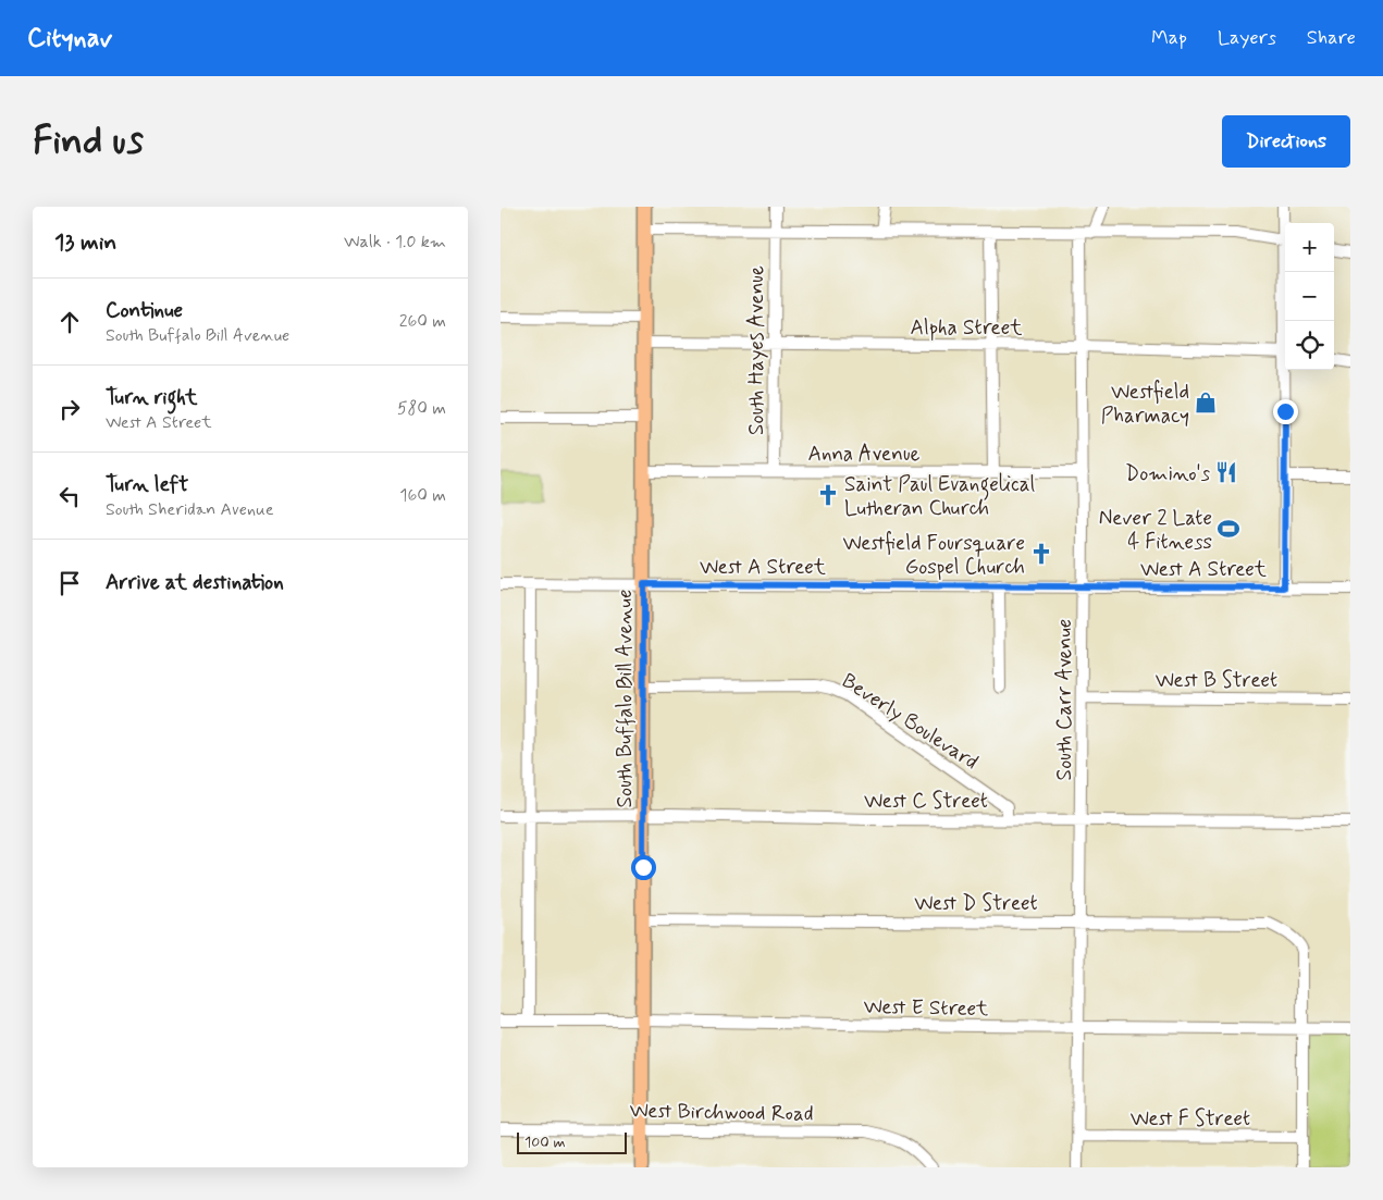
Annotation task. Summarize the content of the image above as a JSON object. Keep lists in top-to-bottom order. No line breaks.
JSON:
{"streets":{"main road":["South Buffalo Bill Avenue"],"street":["Alpha Street","South Hayes Avenue","Anna Avenue","West A Street","West B Street","South Carr Avenue","Beverly Boulevard","West C Street","West D Street","West E Street","West Birchwood Road","West F Street"]},"crossings":[["Alpha Street","South Hayes Avenue"],["Alpha Street","South Buffalo Bill Avenue"],["Alpha Street","South Carr Avenue"],["South Hayes Avenue","Anna Avenue"],["Anna Avenue","South Buffalo Bill Avenue"],["Anna Avenue","South Carr Avenue"],["West A Street","South Buffalo Bill Avenue"],["West A Street","South Carr Avenue"],["West B Street","South Carr Avenue"],["South Buffalo Bill Avenue","Beverly Boulevard"],["South Buffalo Bill Avenue","West C Street"],["South Buffalo Bill Avenue","West D Street"],["South Buffalo Bill Avenue","West E Street"],["South Buffalo Bill Avenue","West Birchwood Road"],["South Carr Avenue","West C Street"],["South Carr Avenue","West D Street"],["South Carr Avenue","West E Street"],["South Carr Avenue","West F Street"],["Beverly Boulevard","West C Street"],["West D Street","West E Street"]],"places":{"shop":["Westfield Pharmacy"],"restaurant":["Domino's"],"church":["Saint Paul Evangelical Lutheran Church","Westfield Foursquare Gospel Church"],"sports":["Never 2 Late 4 Fitness"]},"scale_bar":"100 m","page":{"header":"Citynav","nav":["Map","Layers","Share"],"buttons":"Directions","title":"Find us","heading":["13 min","Walk · 1.0 km"],"map_buttons":["+","−"],"list":[["Continue","South Buffalo Bill Avenue","260 m"],["Turn right","West A Street","580 m"],["Turn left","South Sheridan Avenue","160 m"],"Arrive at destination"],"scale":"100 m"}}
